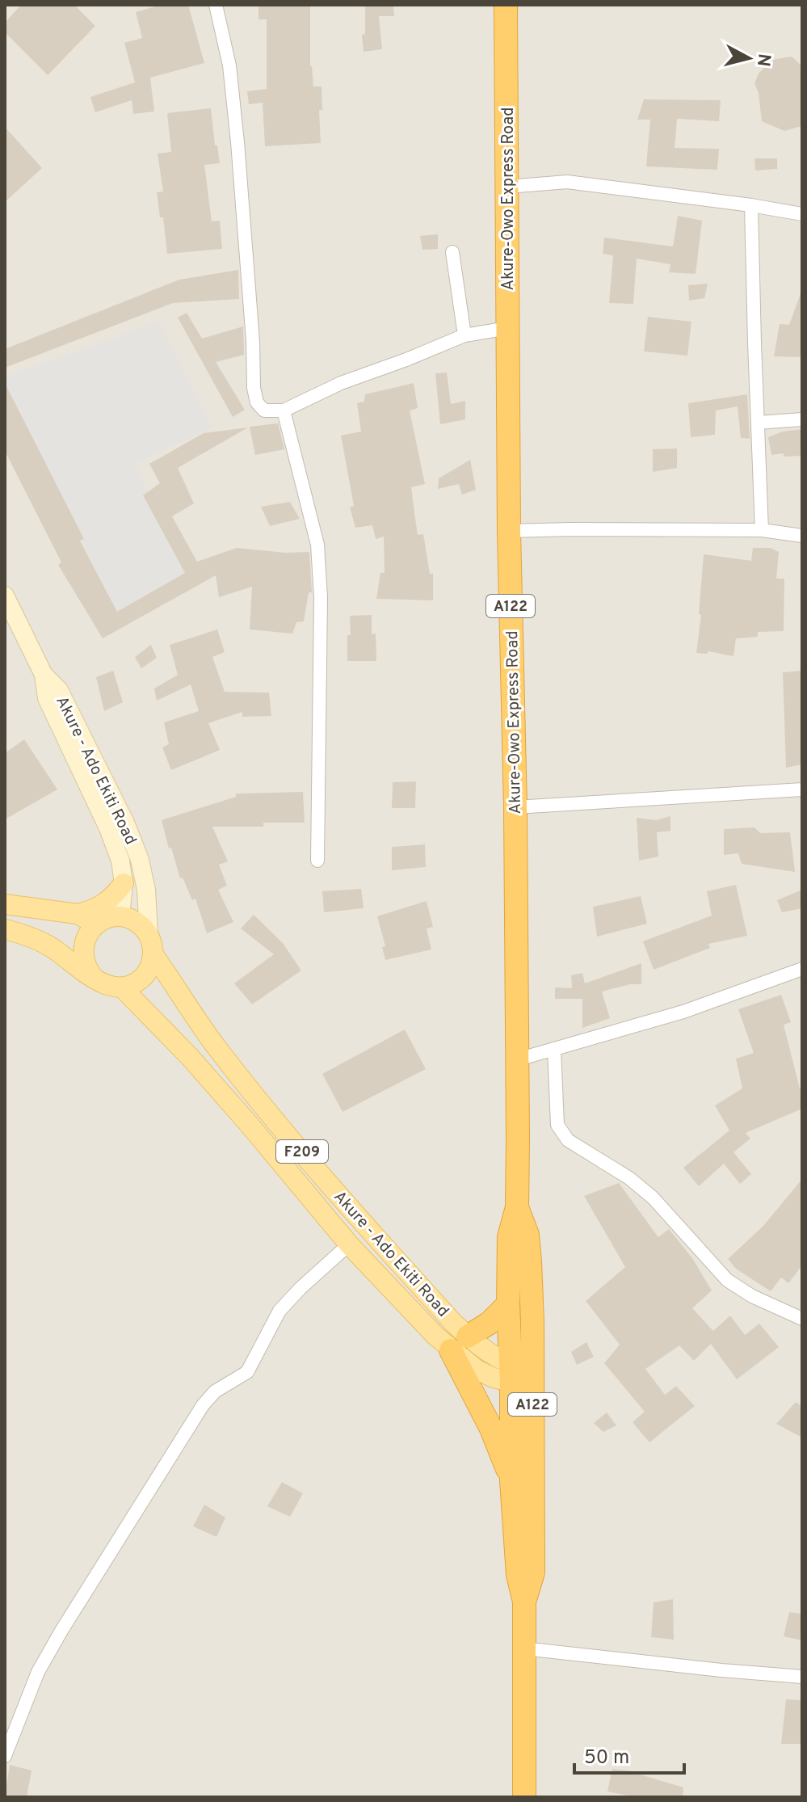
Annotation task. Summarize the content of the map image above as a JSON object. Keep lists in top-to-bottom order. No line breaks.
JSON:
{"streets":{"highway":["Akure-Owo Express Road","A122"],"main road":["Akure - Ado Ekiti Road","F209"]},"scale_bar":"50 m","north":"right"}
